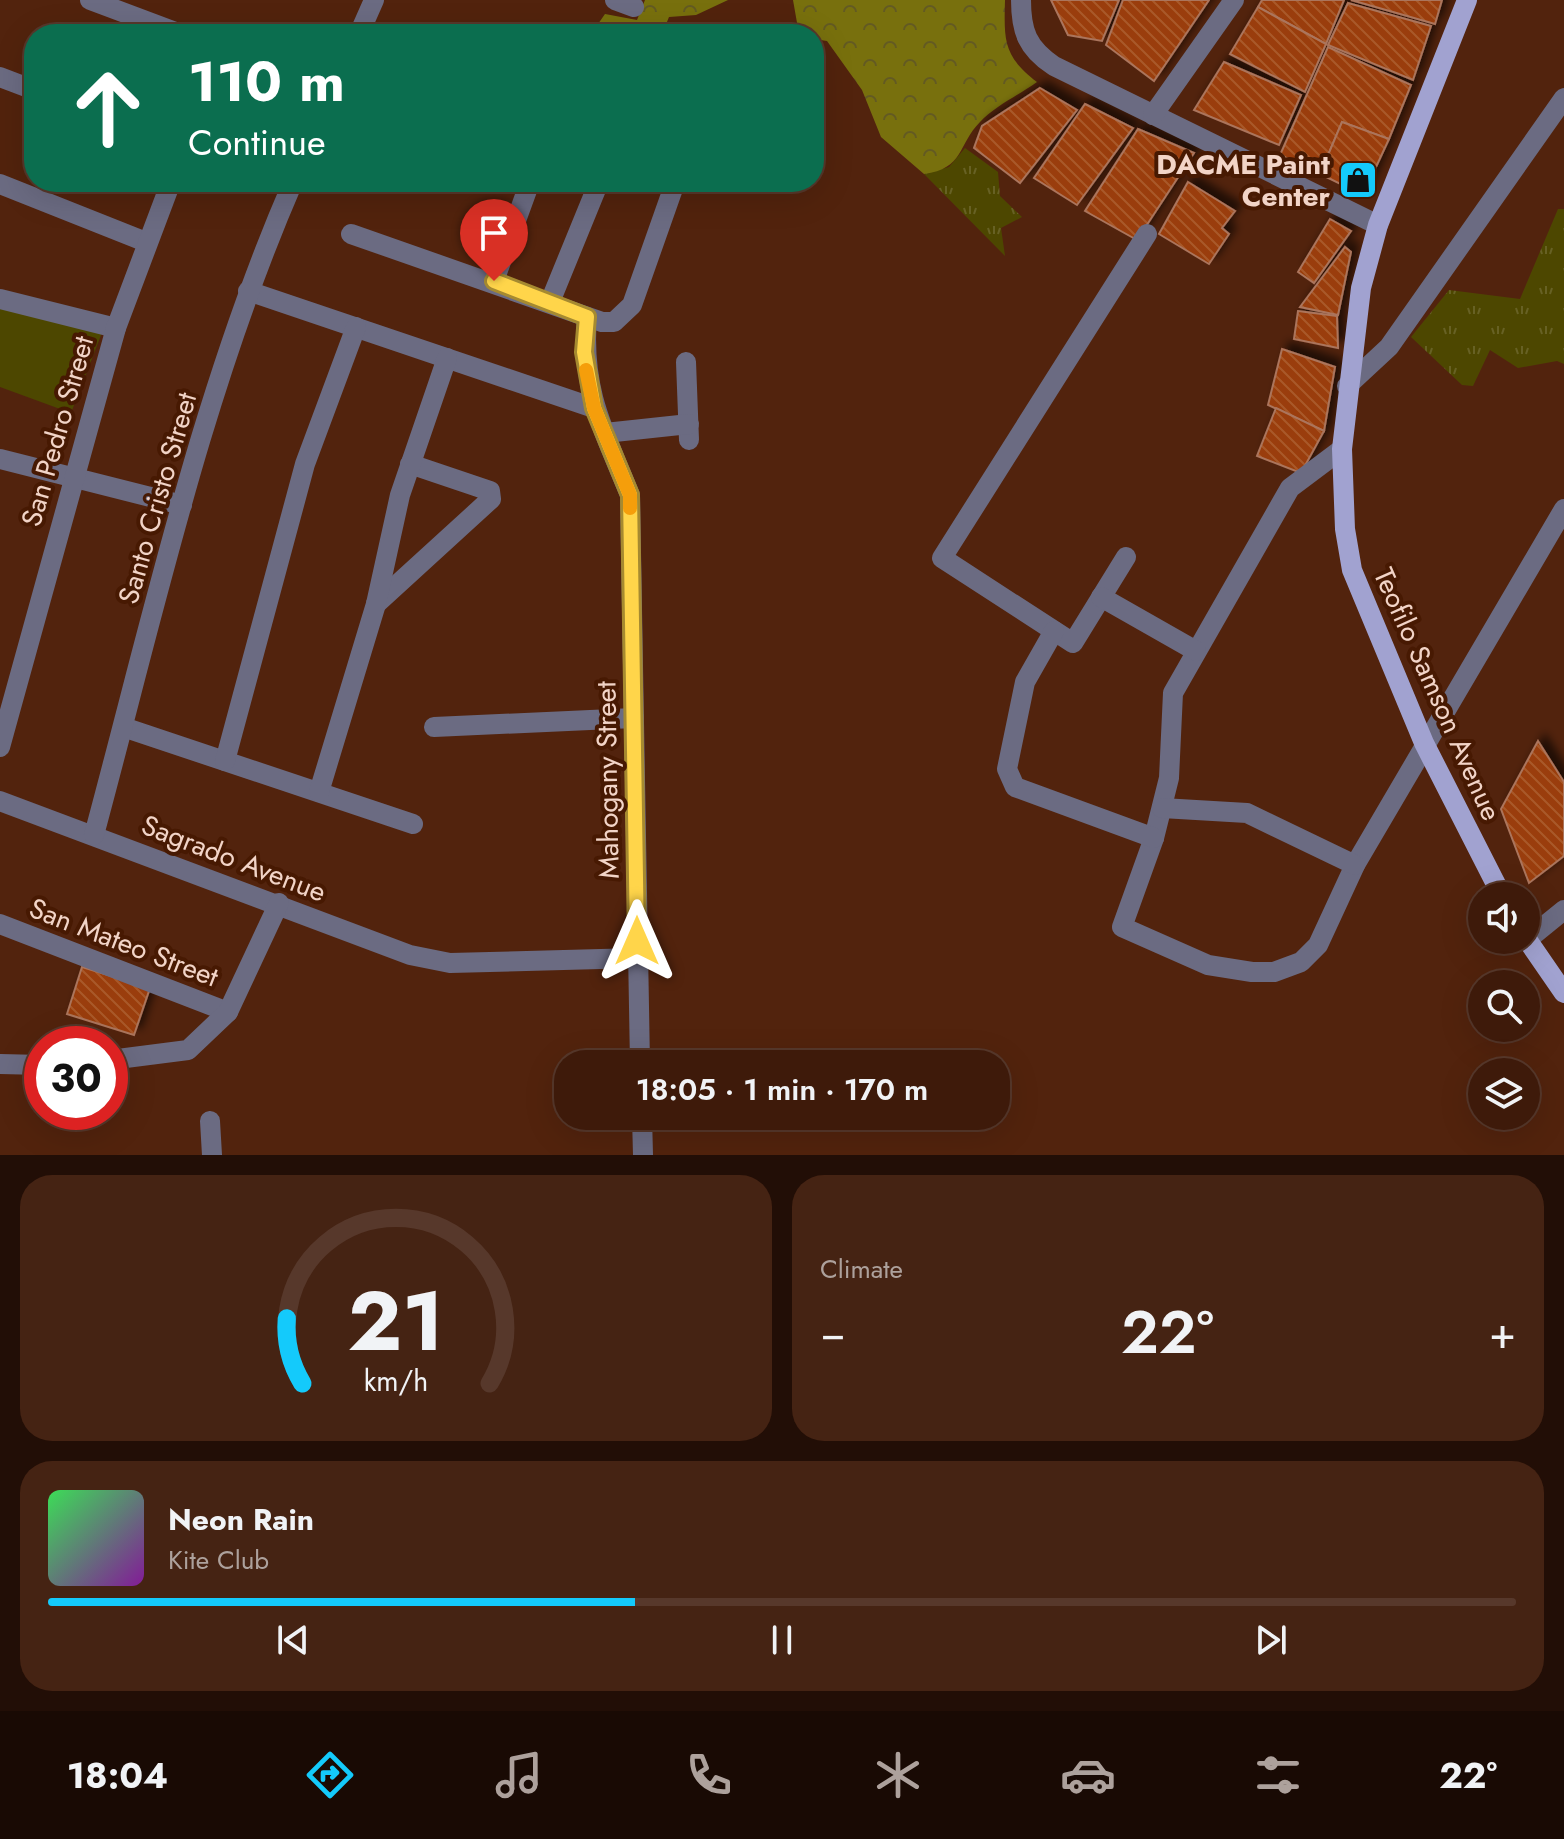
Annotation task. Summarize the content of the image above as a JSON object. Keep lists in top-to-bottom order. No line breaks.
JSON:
{"streets":{"main road":["Teofilo Samson Avenue"],"street":["San Pedro Street","Santo Cristo Street","Mahogany Street","Sagrado Avenue","San Mateo Street"]},"crossings":[["Santo Cristo Street","Sagrado Avenue"],["Mahogany Street","Sagrado Avenue"]],"places":{"shop":["DACME Paint Center"]},"page":{"turn":["110 m","Continue"],"limit":"30","trip":"18:05 · 1 min · 170 m","tile":"Climate","heat":["−","22°","+"],"song":["Neon Rain","Kite Club"],"tabs":["18:04","22°"],"gauge":["21","km/h"]}}
